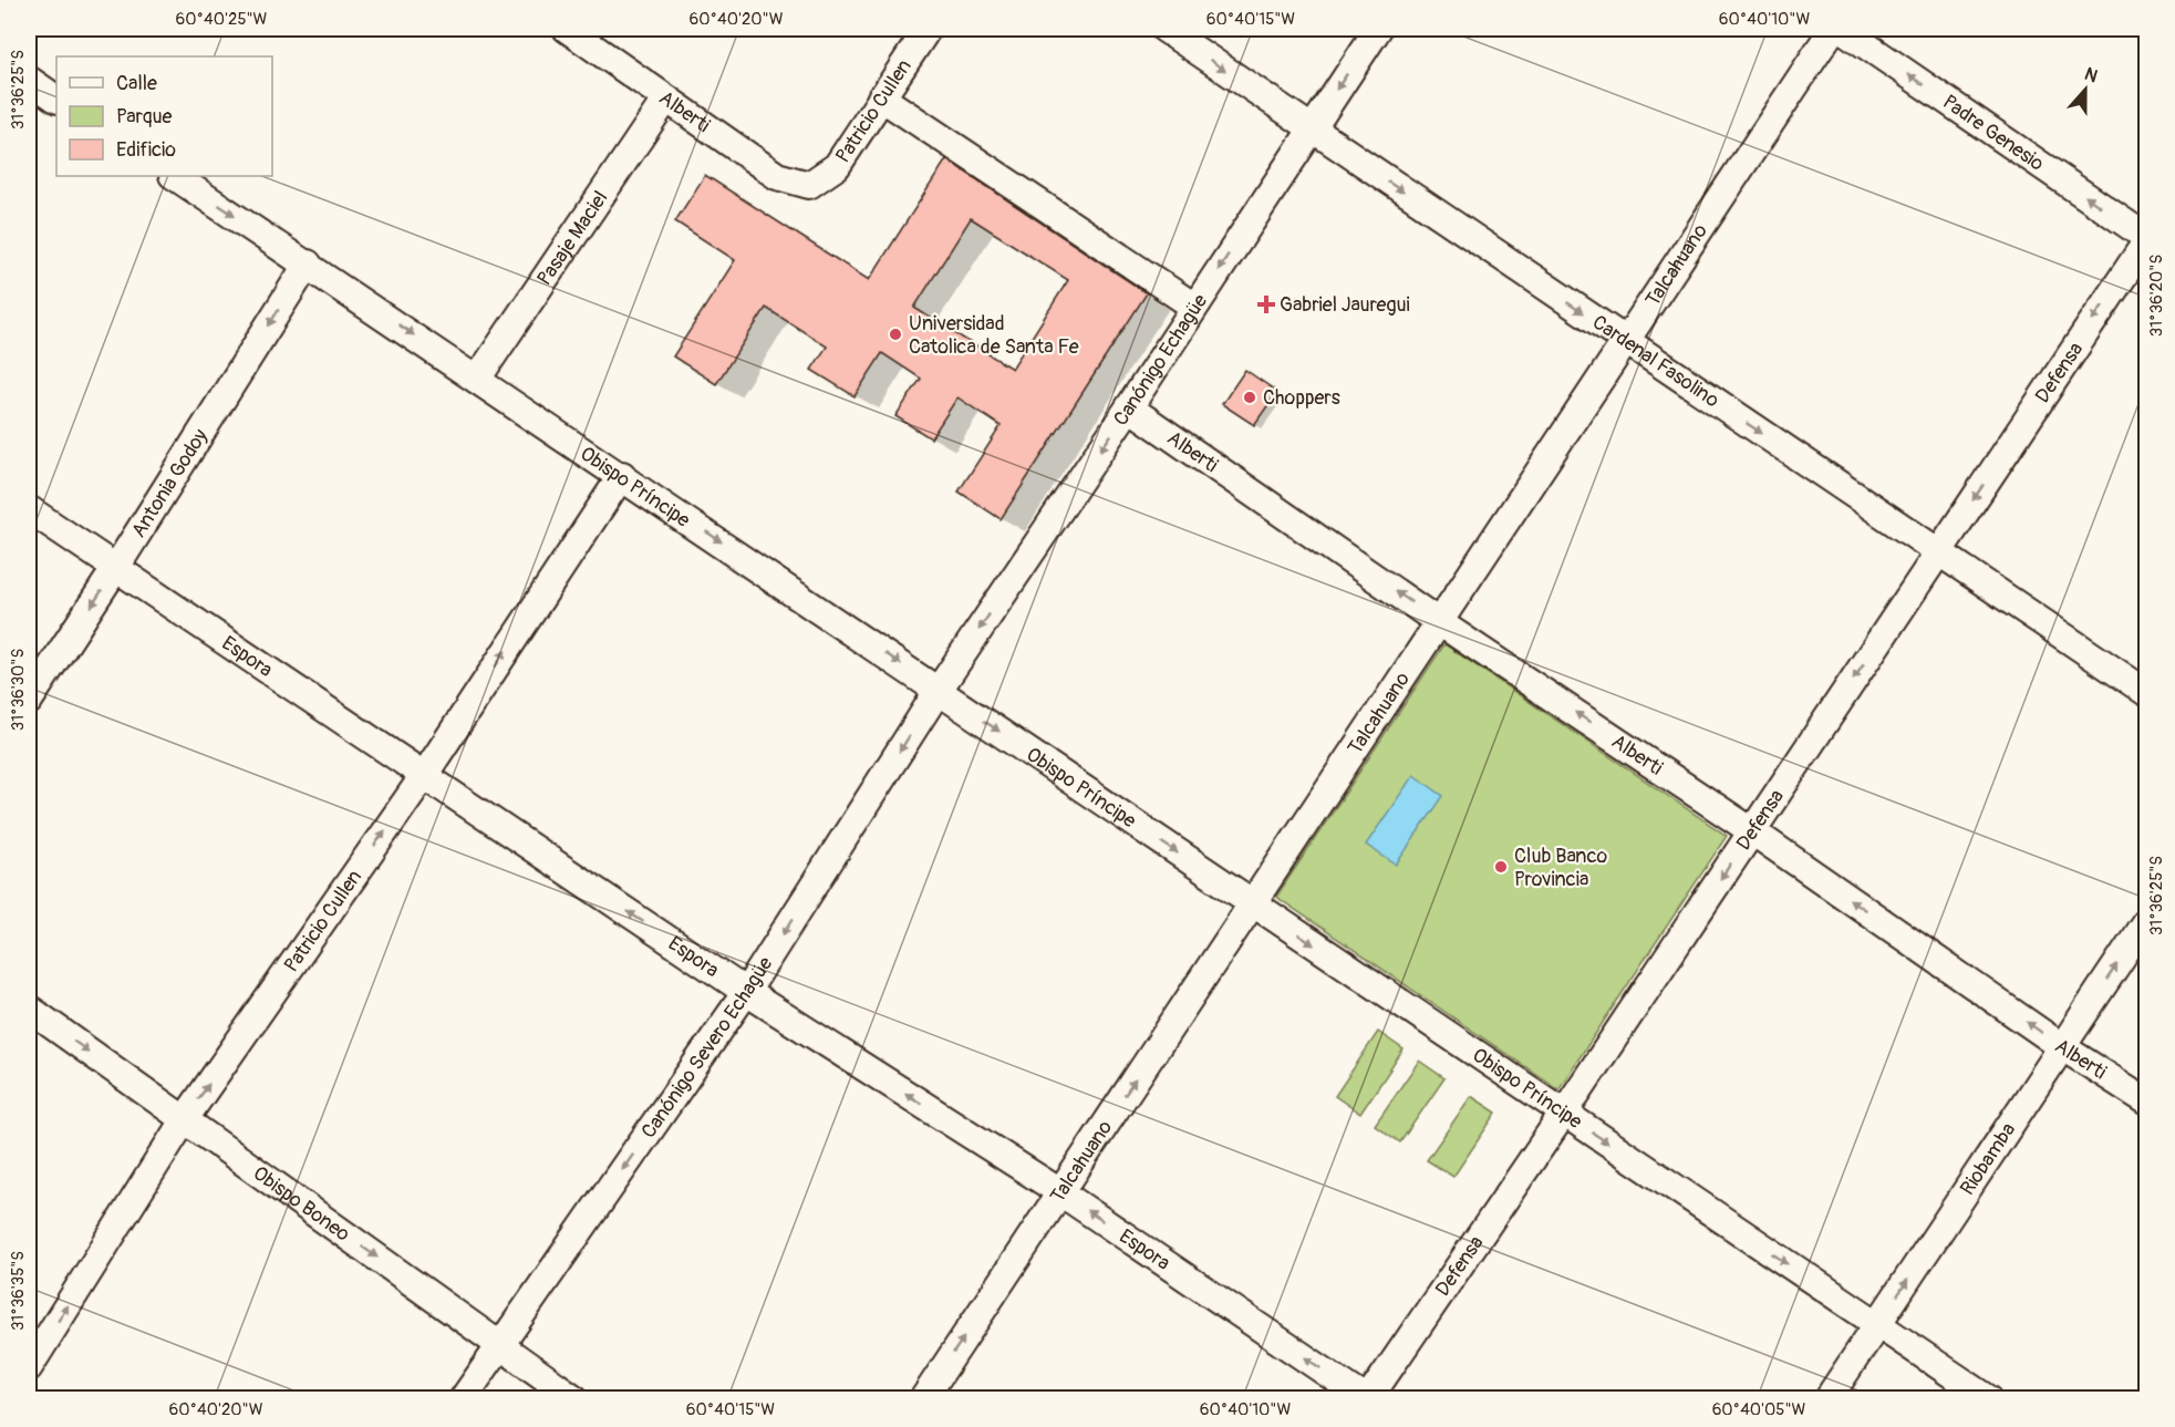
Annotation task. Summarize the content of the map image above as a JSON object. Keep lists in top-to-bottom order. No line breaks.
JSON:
{"streets":{"street":["Patricio Cullen","Alberti","Padre Genesio","Pasaje Maciel","Talcahuano","Canónigo Echagüe","Cardenal Fasolino","Defensa","Antonia Godoy","Obispo Príncipe","Espora","Canónigo Severo Echagüe","Riobamba","Obispo Boneo"]},"crossings":[["Patricio Cullen","Alberti"],["Patricio Cullen","Obispo Príncipe"],["Patricio Cullen","Espora"],["Patricio Cullen","Obispo Boneo"],["Alberti","Pasaje Maciel"],["Alberti","Talcahuano"],["Alberti","Canónigo Echagüe"],["Alberti","Defensa"],["Alberti","Riobamba"],["Padre Genesio","Defensa"],["Pasaje Maciel","Obispo Príncipe"],["Talcahuano","Cardenal Fasolino"],["Talcahuano","Obispo Príncipe"],["Talcahuano","Espora"],["Canónigo Echagüe","Cardenal Fasolino"],["Canónigo Echagüe","Obispo Príncipe"],["Canónigo Echagüe","Canónigo Severo Echagüe"],["Cardenal Fasolino","Defensa"],["Defensa","Obispo Príncipe"],["Defensa","Espora"],["Antonia Godoy","Obispo Príncipe"],["Antonia Godoy","Espora"],["Obispo Príncipe","Canónigo Severo Echagüe"],["Obispo Príncipe","Riobamba"],["Espora","Canónigo Severo Echagüe"],["Canónigo Severo Echagüe","Obispo Boneo"]],"one_way":["Patricio Cullen","Alberti","Padre Genesio","Talcahuano","Canónigo Echagüe","Cardenal Fasolino","Defensa","Antonia Godoy","Obispo Príncipe","Espora","Canónigo Severo Echagüe","Riobamba","Obispo Boneo"],"places":{"health":["Gabriel Jauregui"],"other":["Universidad Catolica de Santa Fe","Choppers","Club Banco Provincia"]},"legend":["Calle","Parque","Edificio"],"north":"top","coordinates":["60°40'25\"W","60°40'20\"W","60°40'15\"W","60°40'10\"W","31°36'25\"S","31°36'20\"S","31°36'30\"S","31°36'35\"S","60°40'05\"W"]}
